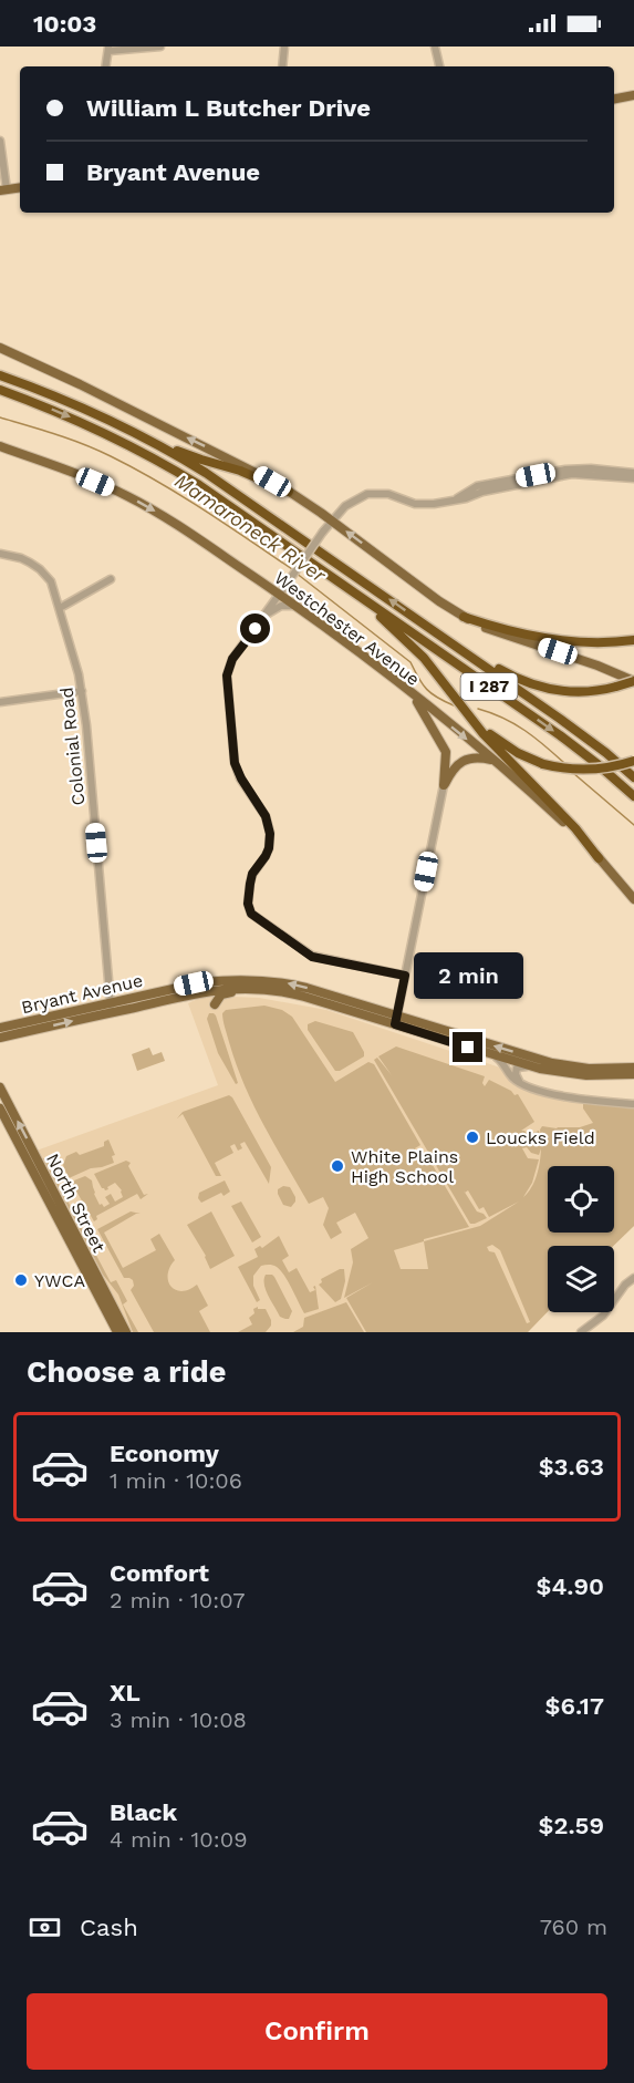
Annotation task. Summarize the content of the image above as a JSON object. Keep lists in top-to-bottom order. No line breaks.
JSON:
{"streets":{"highway":["I 287"],"main road":["Westchester Avenue","Bryant Avenue","North Street"],"street":["Colonial Road"]},"crossings":[["Colonial Road","Bryant Avenue"]],"one_way":["Westchester Avenue"],"water":["Mamaroneck River"],"places":["Loucks Field","White Plains High School","YWCA"],"page":{"status":"10:03","banner":["William L Butcher Drive","Bryant Avenue"],"bubble":"2 min","heading":"Choose a ride","list":[{"name":"Economy","note":"1 min · 10:06","value":"$3.63"},{"name":"Comfort","note":"2 min · 10:07","value":"$4.90"},{"name":"XL","note":"3 min · 10:08","value":"$6.17"},{"name":"Black","note":"4 min · 10:09","value":"$2.59"}],"pay":["Cash","760 m"],"buttons":"Confirm"}}
